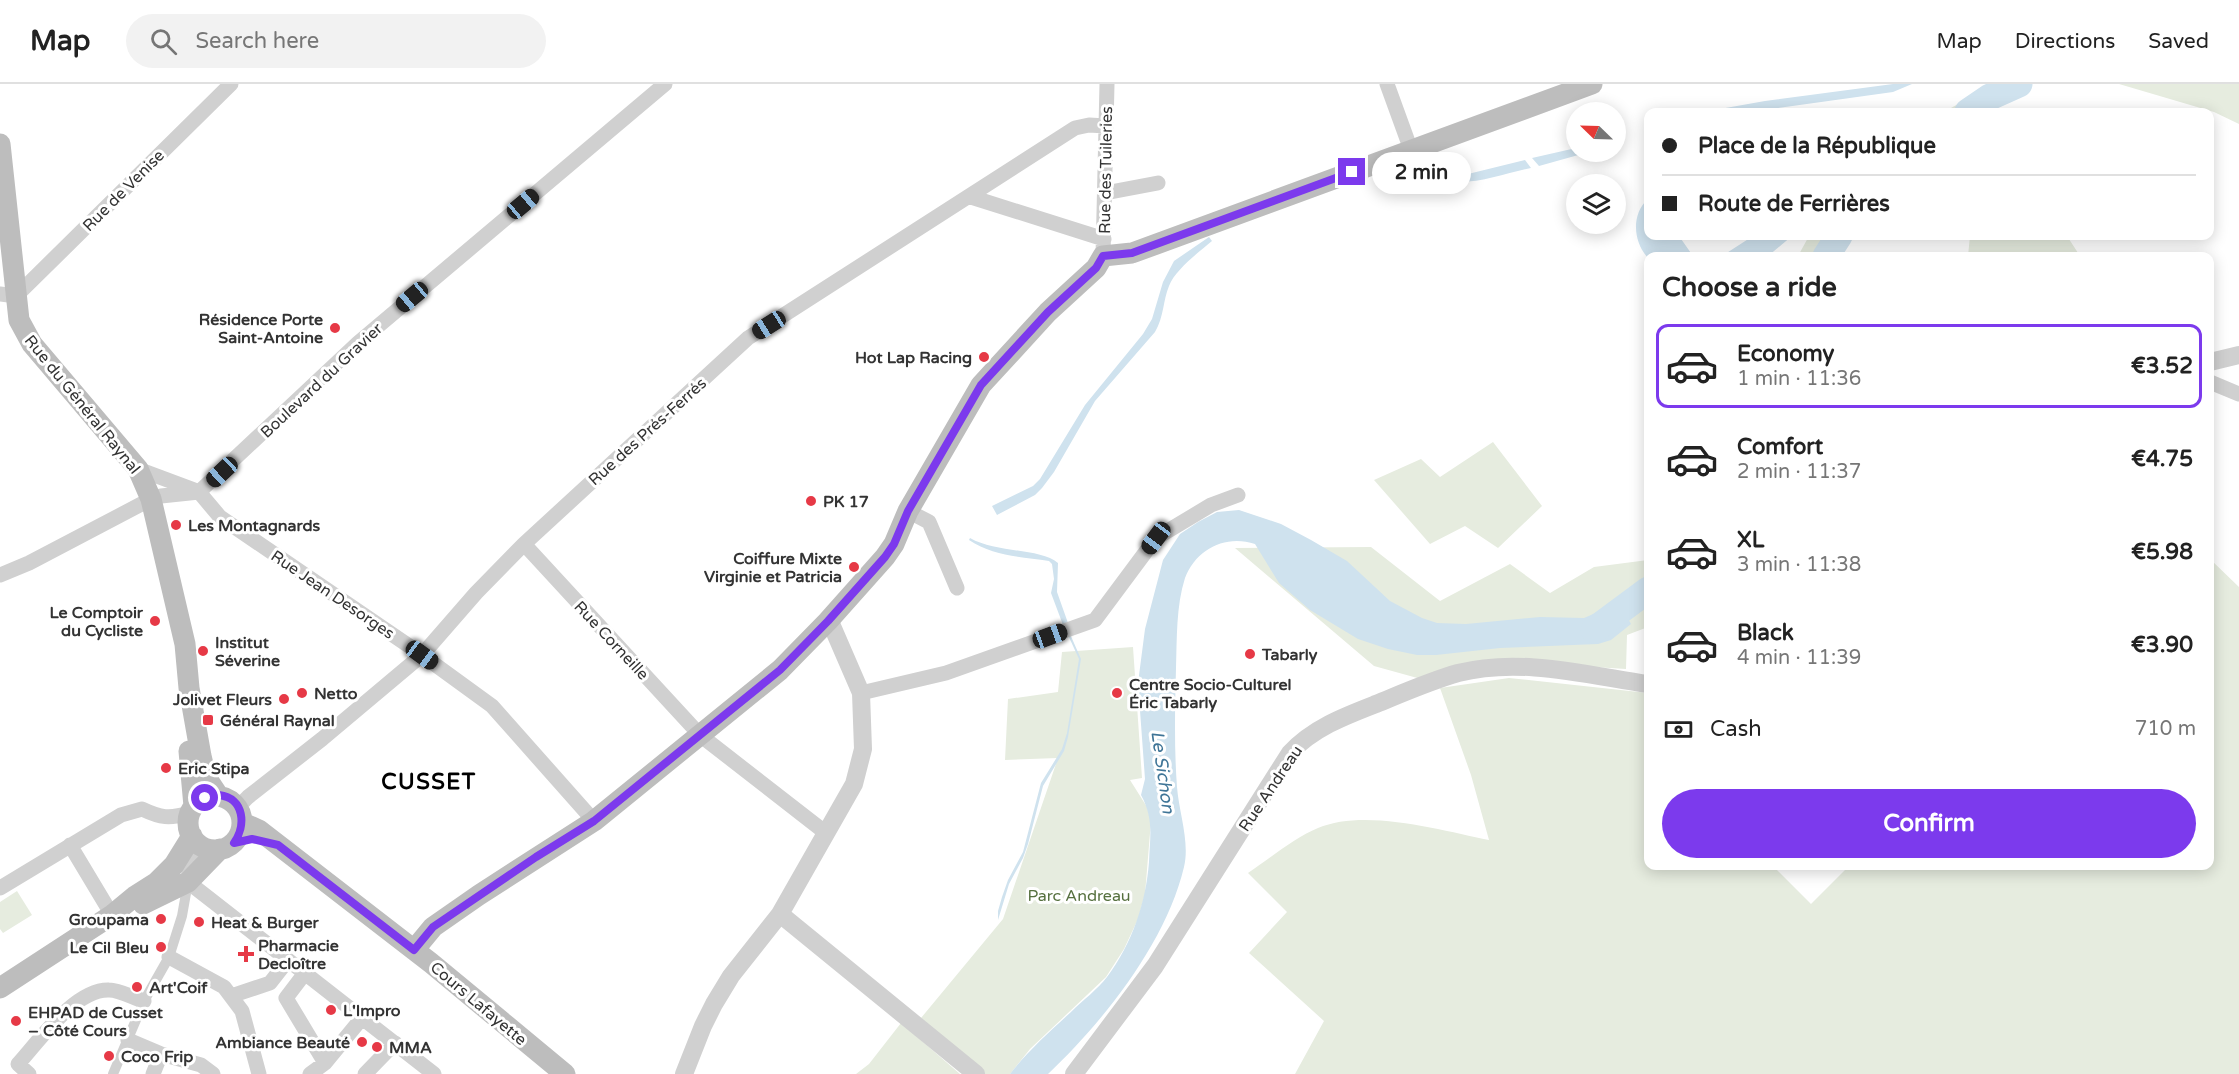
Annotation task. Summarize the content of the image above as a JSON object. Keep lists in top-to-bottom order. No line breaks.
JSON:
{"streets":{"main road":["Rue du Général Raynal","Cours Lafayette"],"street":["Rue des Tuileries","Rue de Venise","Boulevard du Gravier","Rue des Prés-Ferrés","Rue Jean Desorges","Rue Corneille","Rue Andreau"]},"crossings":[["Rue des Tuileries","Rue des Prés-Ferrés"],["Rue de Venise","Rue du Général Raynal"],["Boulevard du Gravier","Rue Jean Desorges"],["Rue du Général Raynal","Rue des Prés-Ferrés"],["Rue du Général Raynal","Cours Lafayette"],["Rue des Prés-Ferrés","Rue Jean Desorges"],["Rue des Prés-Ferrés","Rue Corneille"],["Rue des Prés-Ferrés","Cours Lafayette"]],"districts":["CUSSET"],"water":["Le Sichon"],"parks":["Parc Andreau"],"places":{"other":["Résidence Porte Saint-Antoine","Hot Lap Racing","PK 17","Les Montagnards","Coiffure Mixte Virginie et Patricia","Le Comptoir du Cycliste","Institut Séverine","Tabarly","Netto","Centre Socio-Culturel Éric Tabarly","Jolivet Fleurs","Eric Stipa","Groupama","Heat & Burger","Le Cil Bleu","Art'Coif","L'Impro","EHPAD de Cusset – Côté Cours","Ambiance Beauté","MMA","Coco Frip"],"transit":["Général Raynal"],"health":["Pharmacie Decloître"]},"north":"top left","page":{"header":"Map","search":"Search here","nav":["Map","Directions","Saved"],"banner":["Place de la République","Route de Ferrières"],"bubble":"2 min","heading":"Choose a ride","list":[{"name":"Economy","note":"1 min · 11:36","value":"€3.52"},{"name":"Comfort","note":"2 min · 11:37","value":"€4.75"},{"name":"XL","note":"3 min · 11:38","value":"€5.98"},{"name":"Black","note":"4 min · 11:39","value":"€3.90"}],"pay":["Cash","710 m"],"buttons":"Confirm"}}
